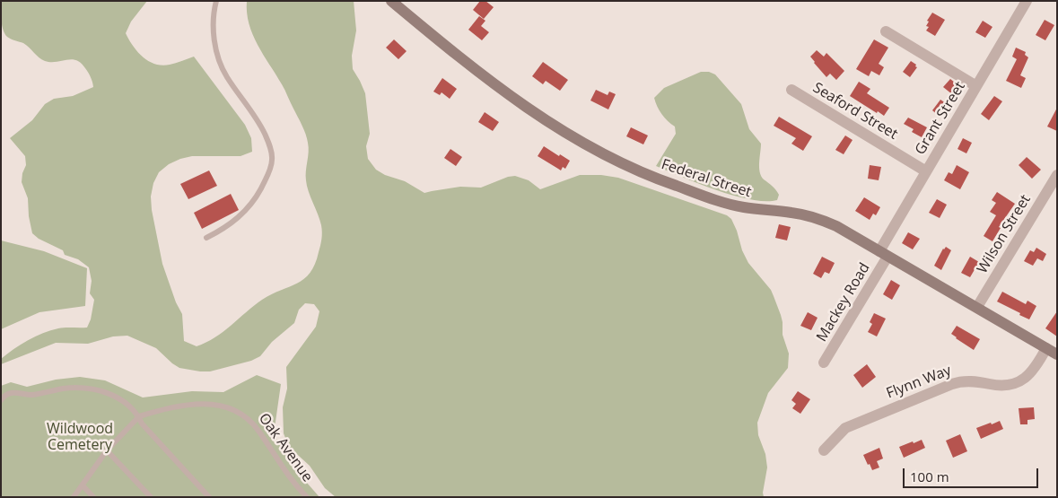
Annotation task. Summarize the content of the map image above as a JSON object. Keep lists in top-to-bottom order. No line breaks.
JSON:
{"streets":{"street":["Seaford Street","Grant Street","Federal Street","Wilson Street","Mackey Road","Flynn Way"],"lane":["Oak Avenue"]},"crossings":[["Seaford Street","Grant Street"],["Grant Street","Federal Street"],["Grant Street","Mackey Road"],["Federal Street","Wilson Street"],["Federal Street","Mackey Road"],["Federal Street","Flynn Way"]],"parks":["Wildwood Cemetery"],"scale_bar":"100 m"}
